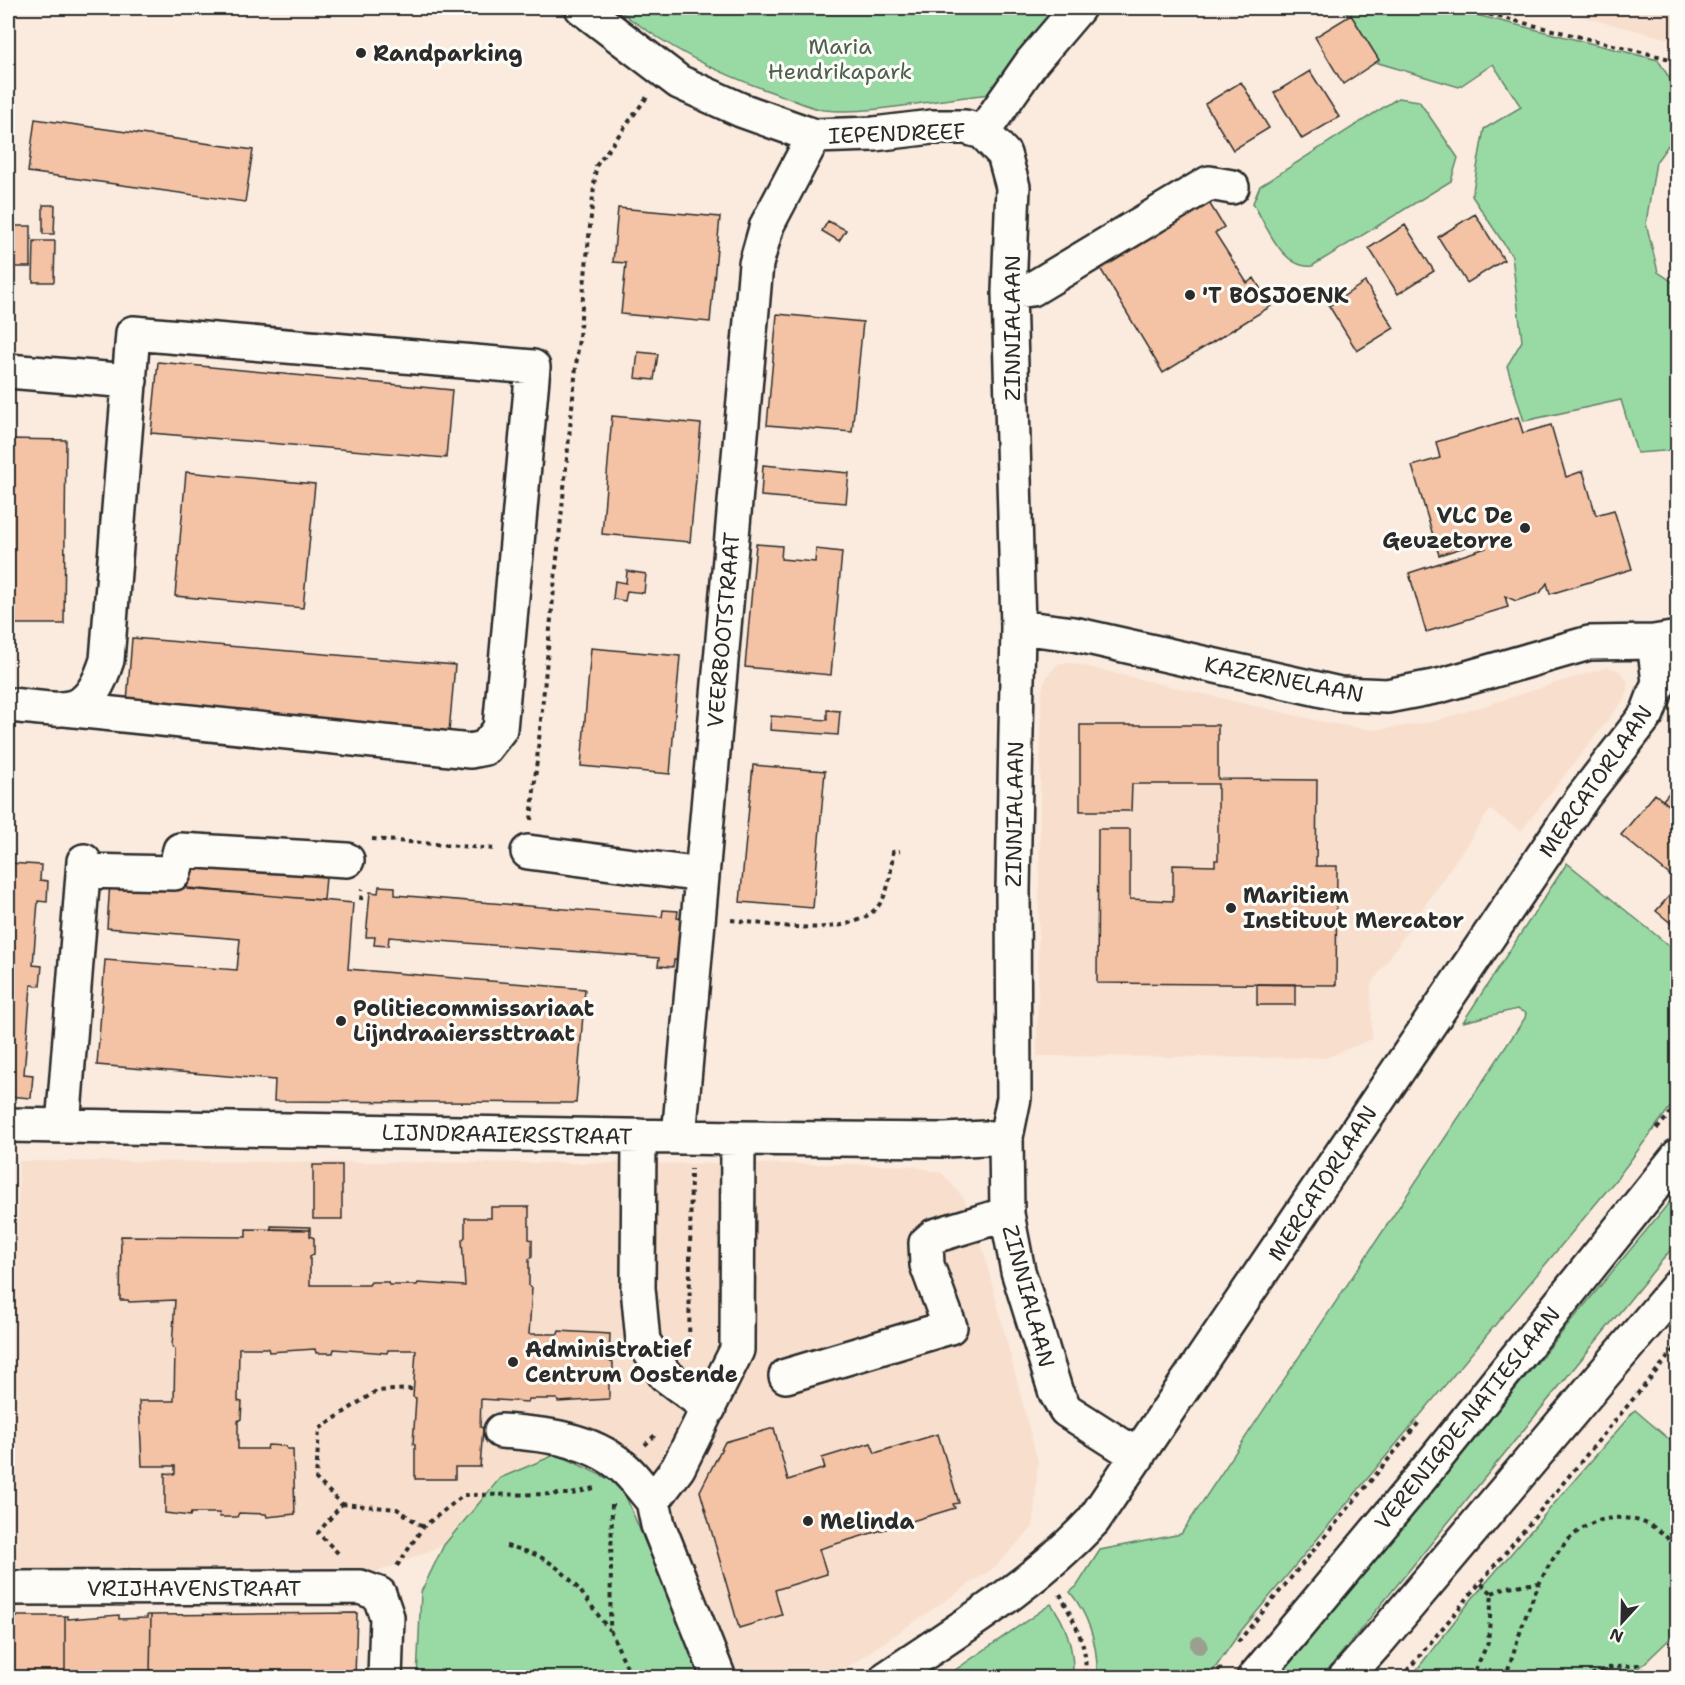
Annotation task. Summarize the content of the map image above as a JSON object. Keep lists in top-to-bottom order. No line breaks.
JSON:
{"streets":{"street":["IEPENDREEF","ZINNIALAAN","VEERBOOTSTRAAT","KAZERNELAAN","MERCATORLAAN","LIJNDRAAIERSSTRAAT","VERENIGDE-NATIESLAAN","VRIJHAVENSTRAAT"]},"crossings":[["IEPENDREEF","ZINNIALAAN"],["IEPENDREEF","VEERBOOTSTRAAT"],["ZINNIALAAN","KAZERNELAAN"],["ZINNIALAAN","MERCATORLAAN"],["ZINNIALAAN","LIJNDRAAIERSSTRAAT"],["VEERBOOTSTRAAT","LIJNDRAAIERSSTRAAT"],["KAZERNELAAN","MERCATORLAAN"]],"parks":["Maria Hendrikapark"],"places":["Randparking","'T BOSJOENK","VLC De Geuzetorre","Maritiem Instituut Mercator","Politiecommissariaat Lijndraaierssttraat","Administratief Centrum Oostende","Melinda"],"north":"bottom"}
